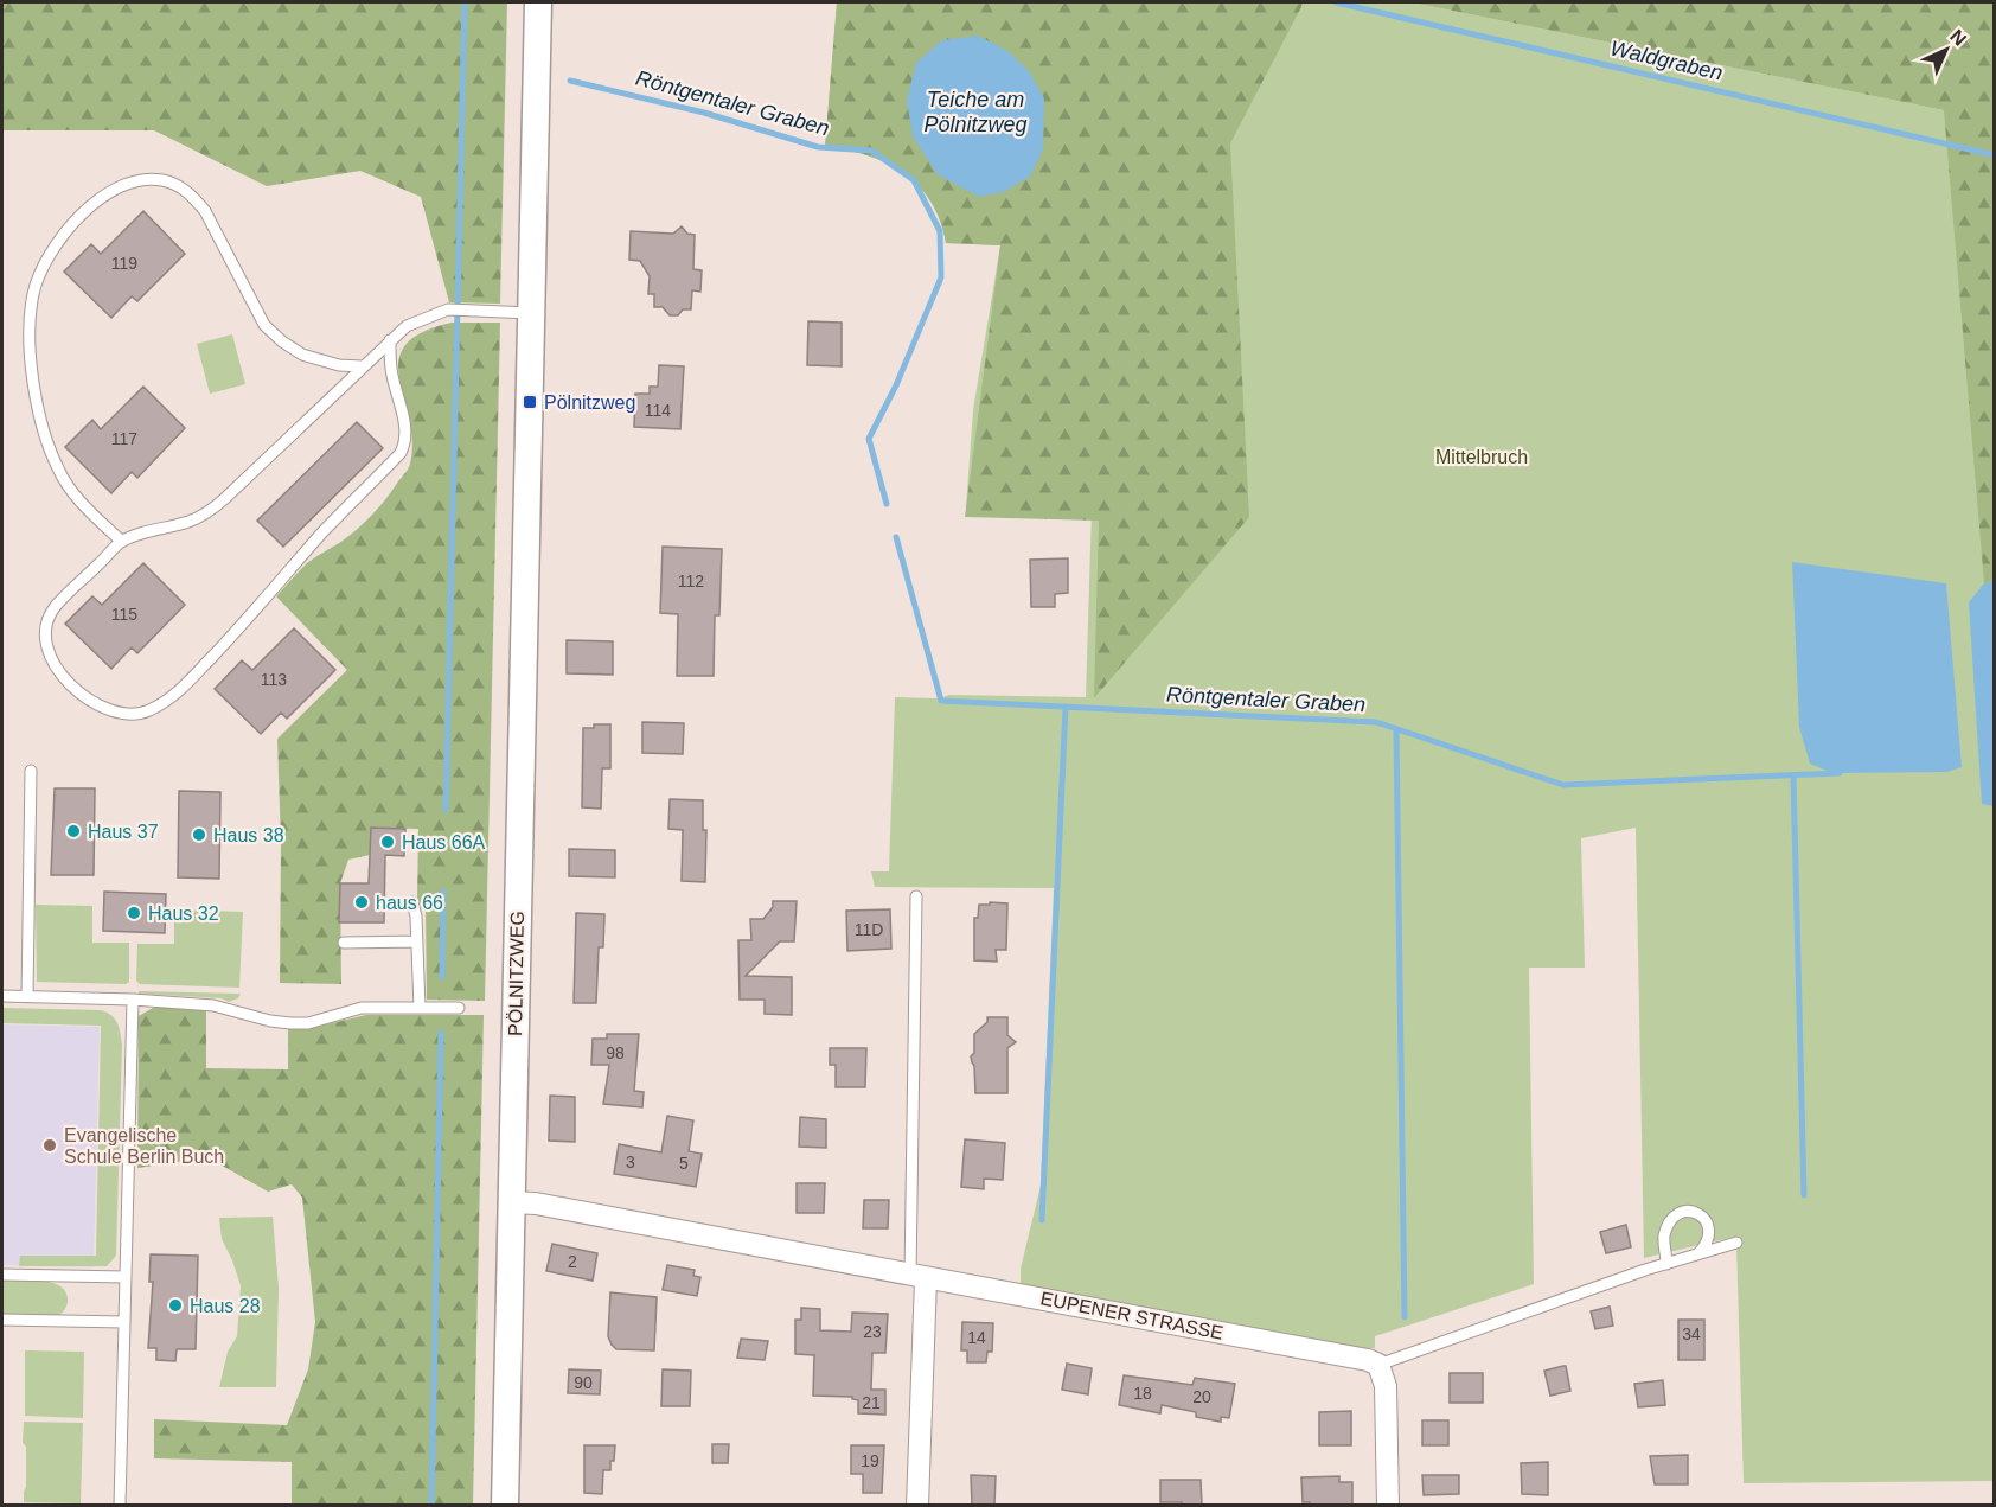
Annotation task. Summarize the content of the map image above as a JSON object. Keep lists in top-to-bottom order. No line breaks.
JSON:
{"streets":{"street":["PÖLNITZWEG","EUPENER STRASSE"]},"crossings":[["PÖLNITZWEG","EUPENER STRASSE"]],"water":["Waldgraben","Teiche am Pölnitzweg","Röntgentaler Graben"],"parks":["Mittelbruch"],"places":{"transit":["Pölnitzweg"],"other":["Haus 37","Haus 38","Haus 66A","haus 66","Haus 32","Evangelische Schule Berlin Buch","Haus 28"]},"house_numbers":["119","114","117","112","115","113","11D","98","3","5","2","23","34","14","90","18","20","21","19"],"north":"top right"}
